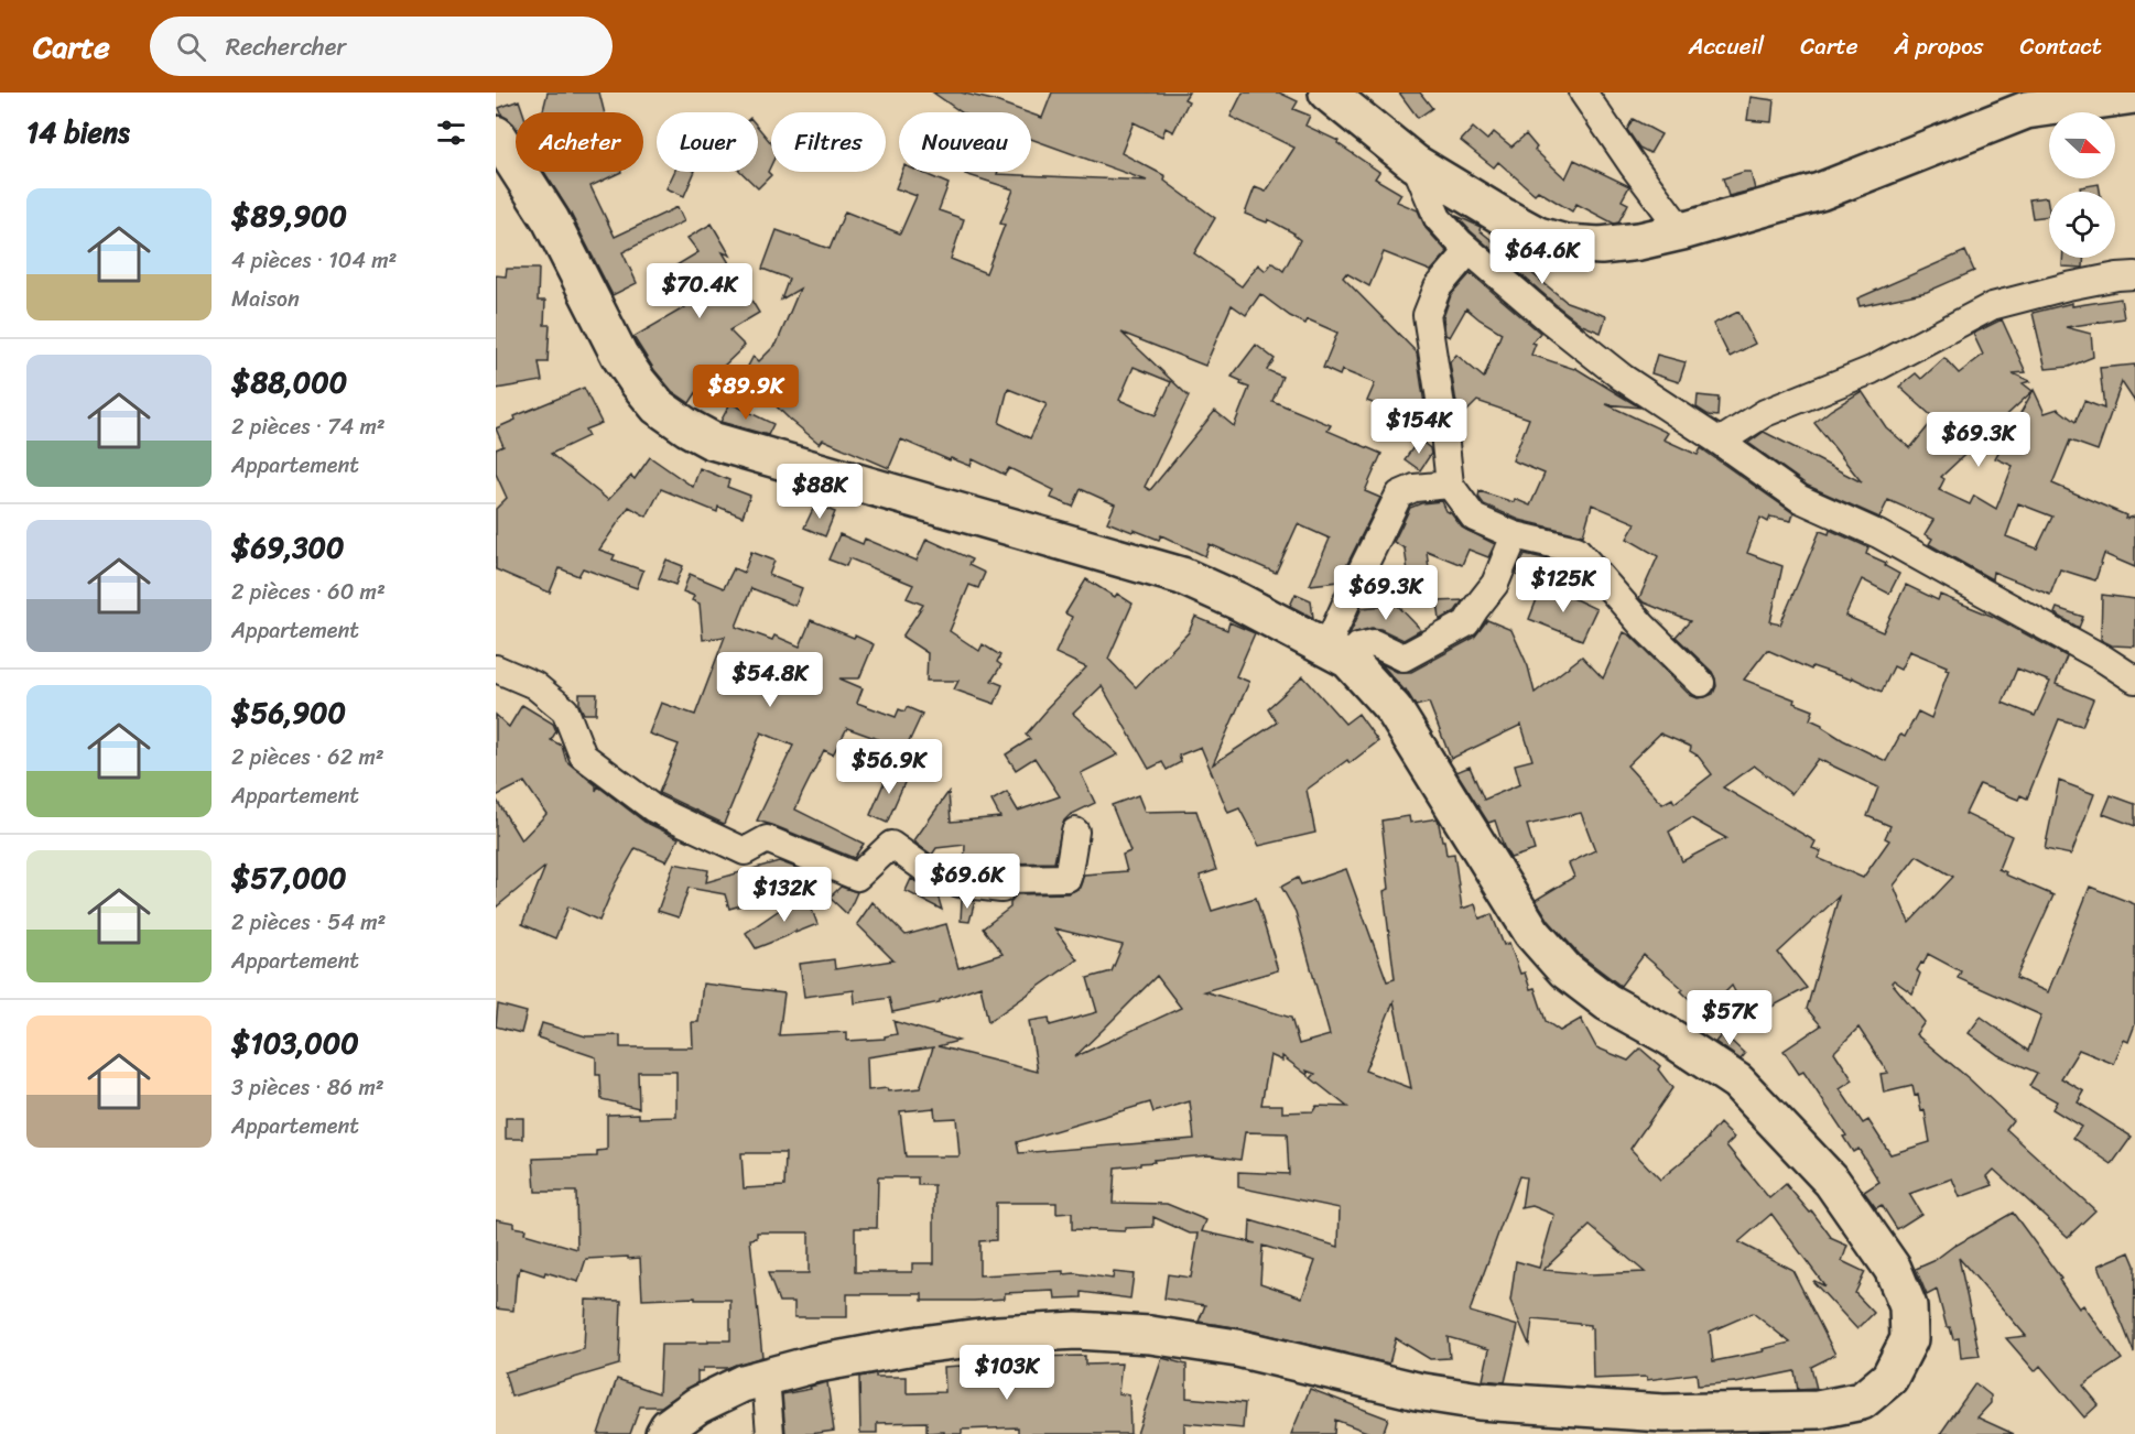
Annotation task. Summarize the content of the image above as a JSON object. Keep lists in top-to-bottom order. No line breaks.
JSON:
{"north":"right","page":{"header":"Carte","search":"Rechercher","nav":["Accueil","Carte","À propos","Contact"],"heading":"14 biens","chip":["Acheter","Louer","Filtres","Nouveau"],"list":[{"name":"$89,900","note":"4 pièces · 104 m² · Maison"},{"name":"$88,000","note":"2 pièces · 74 m² · Appartement"},{"name":"$69,300","note":"2 pièces · 60 m² · Appartement"},{"name":"$56,900","note":"2 pièces · 62 m² · Appartement"},{"name":"$57,000","note":"2 pièces · 54 m² · Appartement"},{"name":"$103,000","note":"3 pièces · 86 m² · Appartement"}],"price":["$64.6K","$70.4K","$89.9K","$154K","$69.3K","$88K","$125K","$69.3K","$54.8K","$56.9K","$69.6K","$132K","$57K","$103K"]}}
